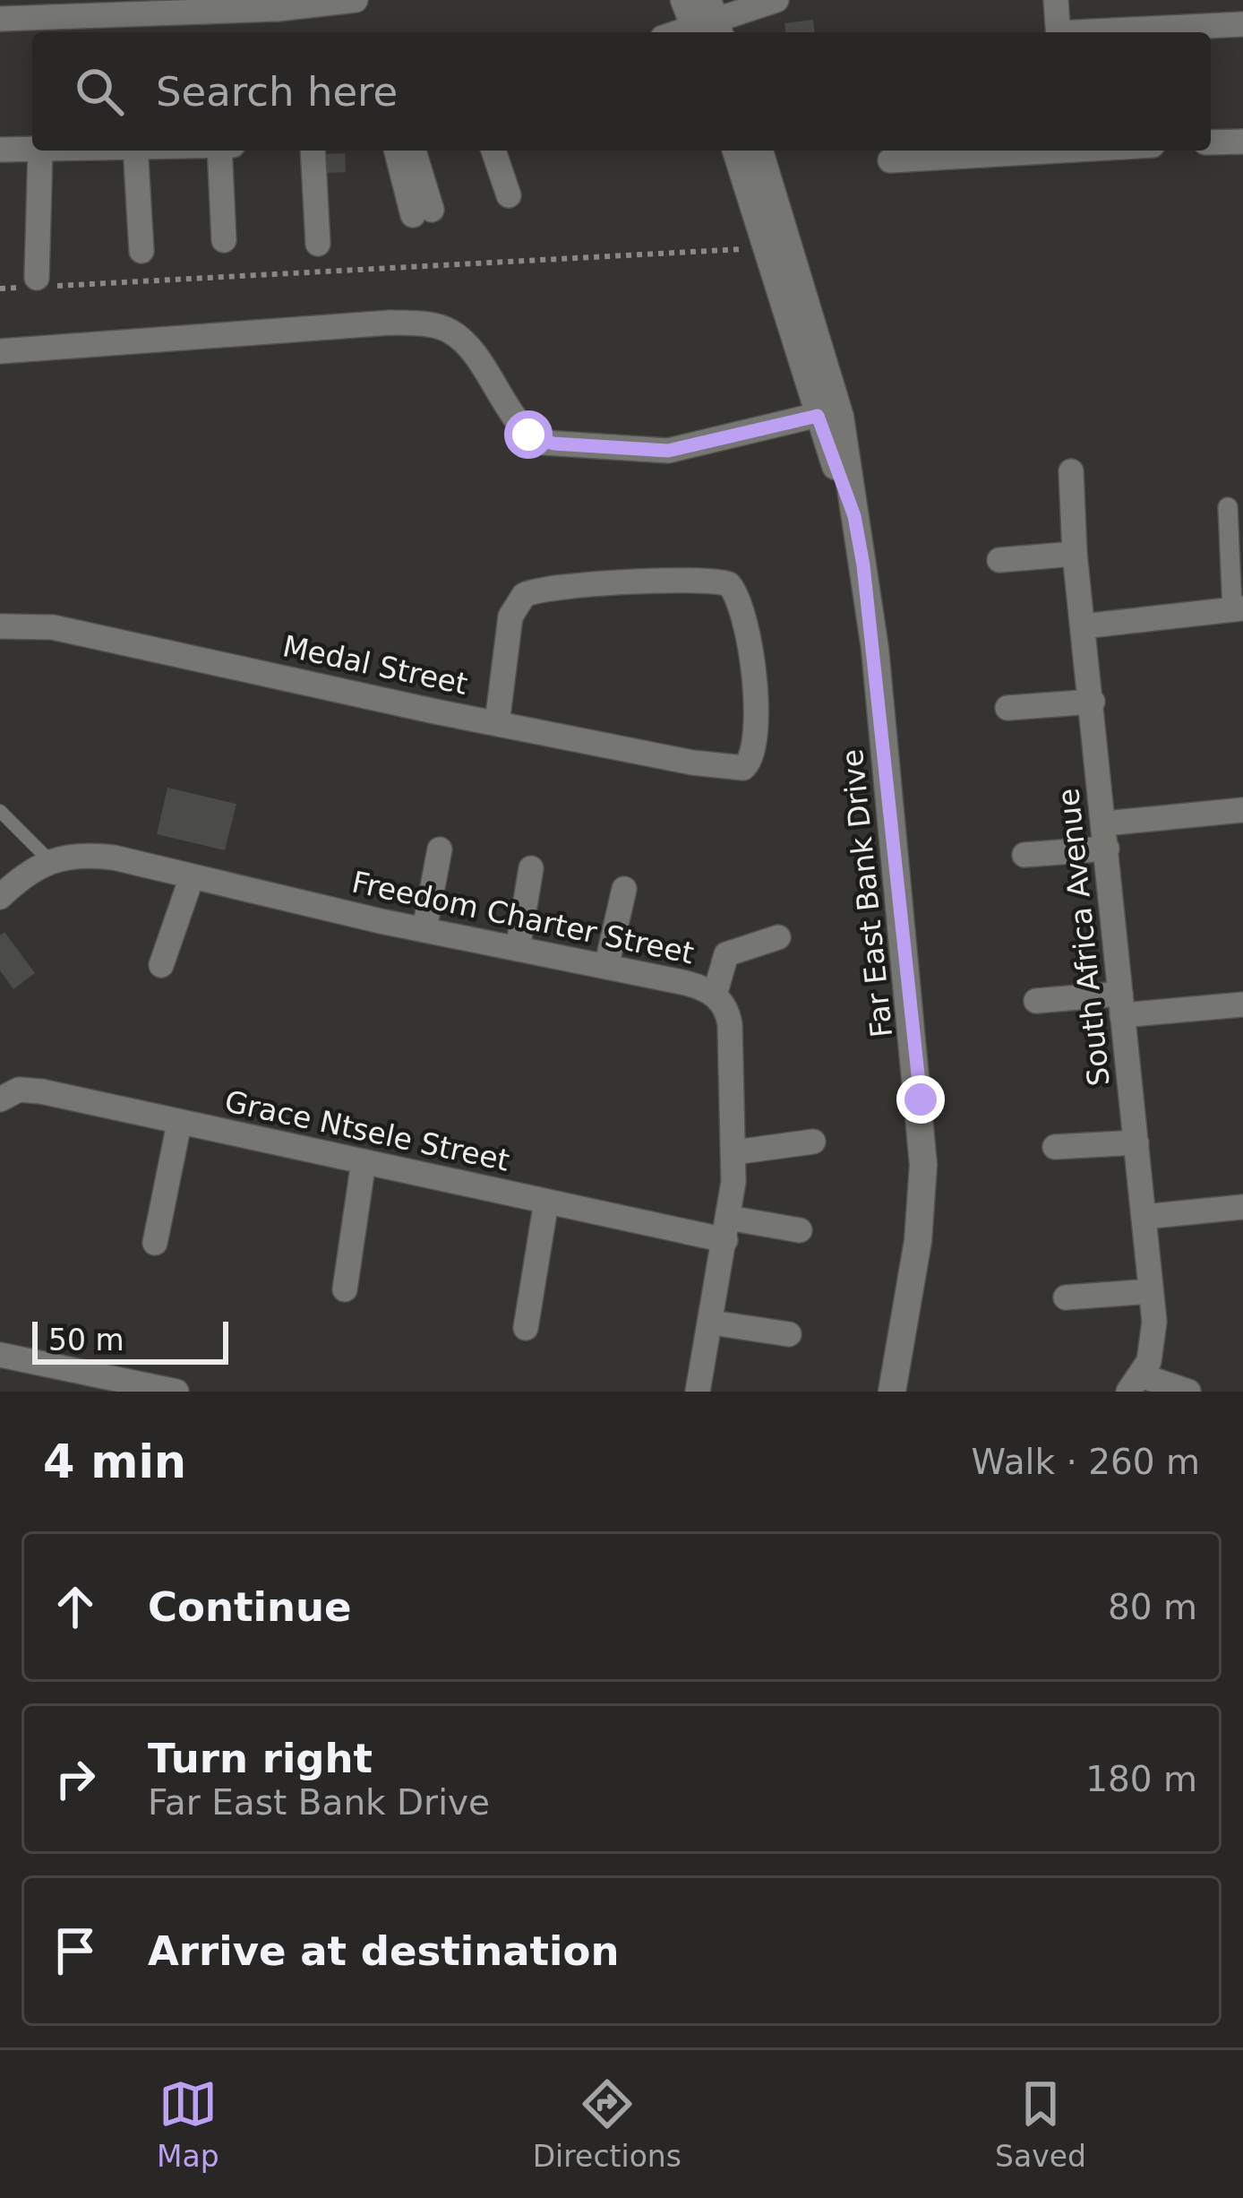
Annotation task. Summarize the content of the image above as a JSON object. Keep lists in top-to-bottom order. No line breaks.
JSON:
{"streets":{"street":["Medal Street","Far East Bank Drive","Freedom Charter Street","South Africa Avenue","Grace Ntsele Street"]},"crossings":[["Freedom Charter Street","Grace Ntsele Street"]],"scale_bar":"50 m","page":{"search":"Search here","scale":"50 m","heading":["4 min","Walk · 260 m"],"list":[["Continue","80 m"],["Turn right","Far East Bank Drive","180 m"],"Arrive at destination"],"nav":["Map","Directions","Saved"]}}
